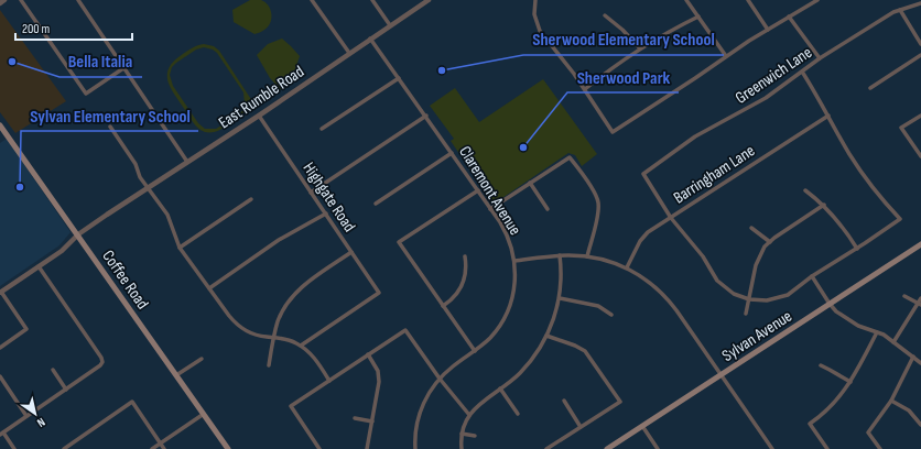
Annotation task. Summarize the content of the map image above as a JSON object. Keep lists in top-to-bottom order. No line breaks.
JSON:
{"streets":{"main road":["Coffee Road","Sylvan Avenue"],"street":["Greenwich Lane","East Rumble Road","Barringham Lane","Claremont Avenue","Highgate Road"]},"crossings":[["Greenwich Lane","Barringham Lane"],["East Rumble Road","Claremont Avenue"],["East Rumble Road","Highgate Road"],["East Rumble Road","Coffee Road"]],"places":["Bella Italia","Sherwood Elementary School","Sherwood Park","Sylvan Elementary School"],"scale_bar":"200 m","north":"bottom right"}
